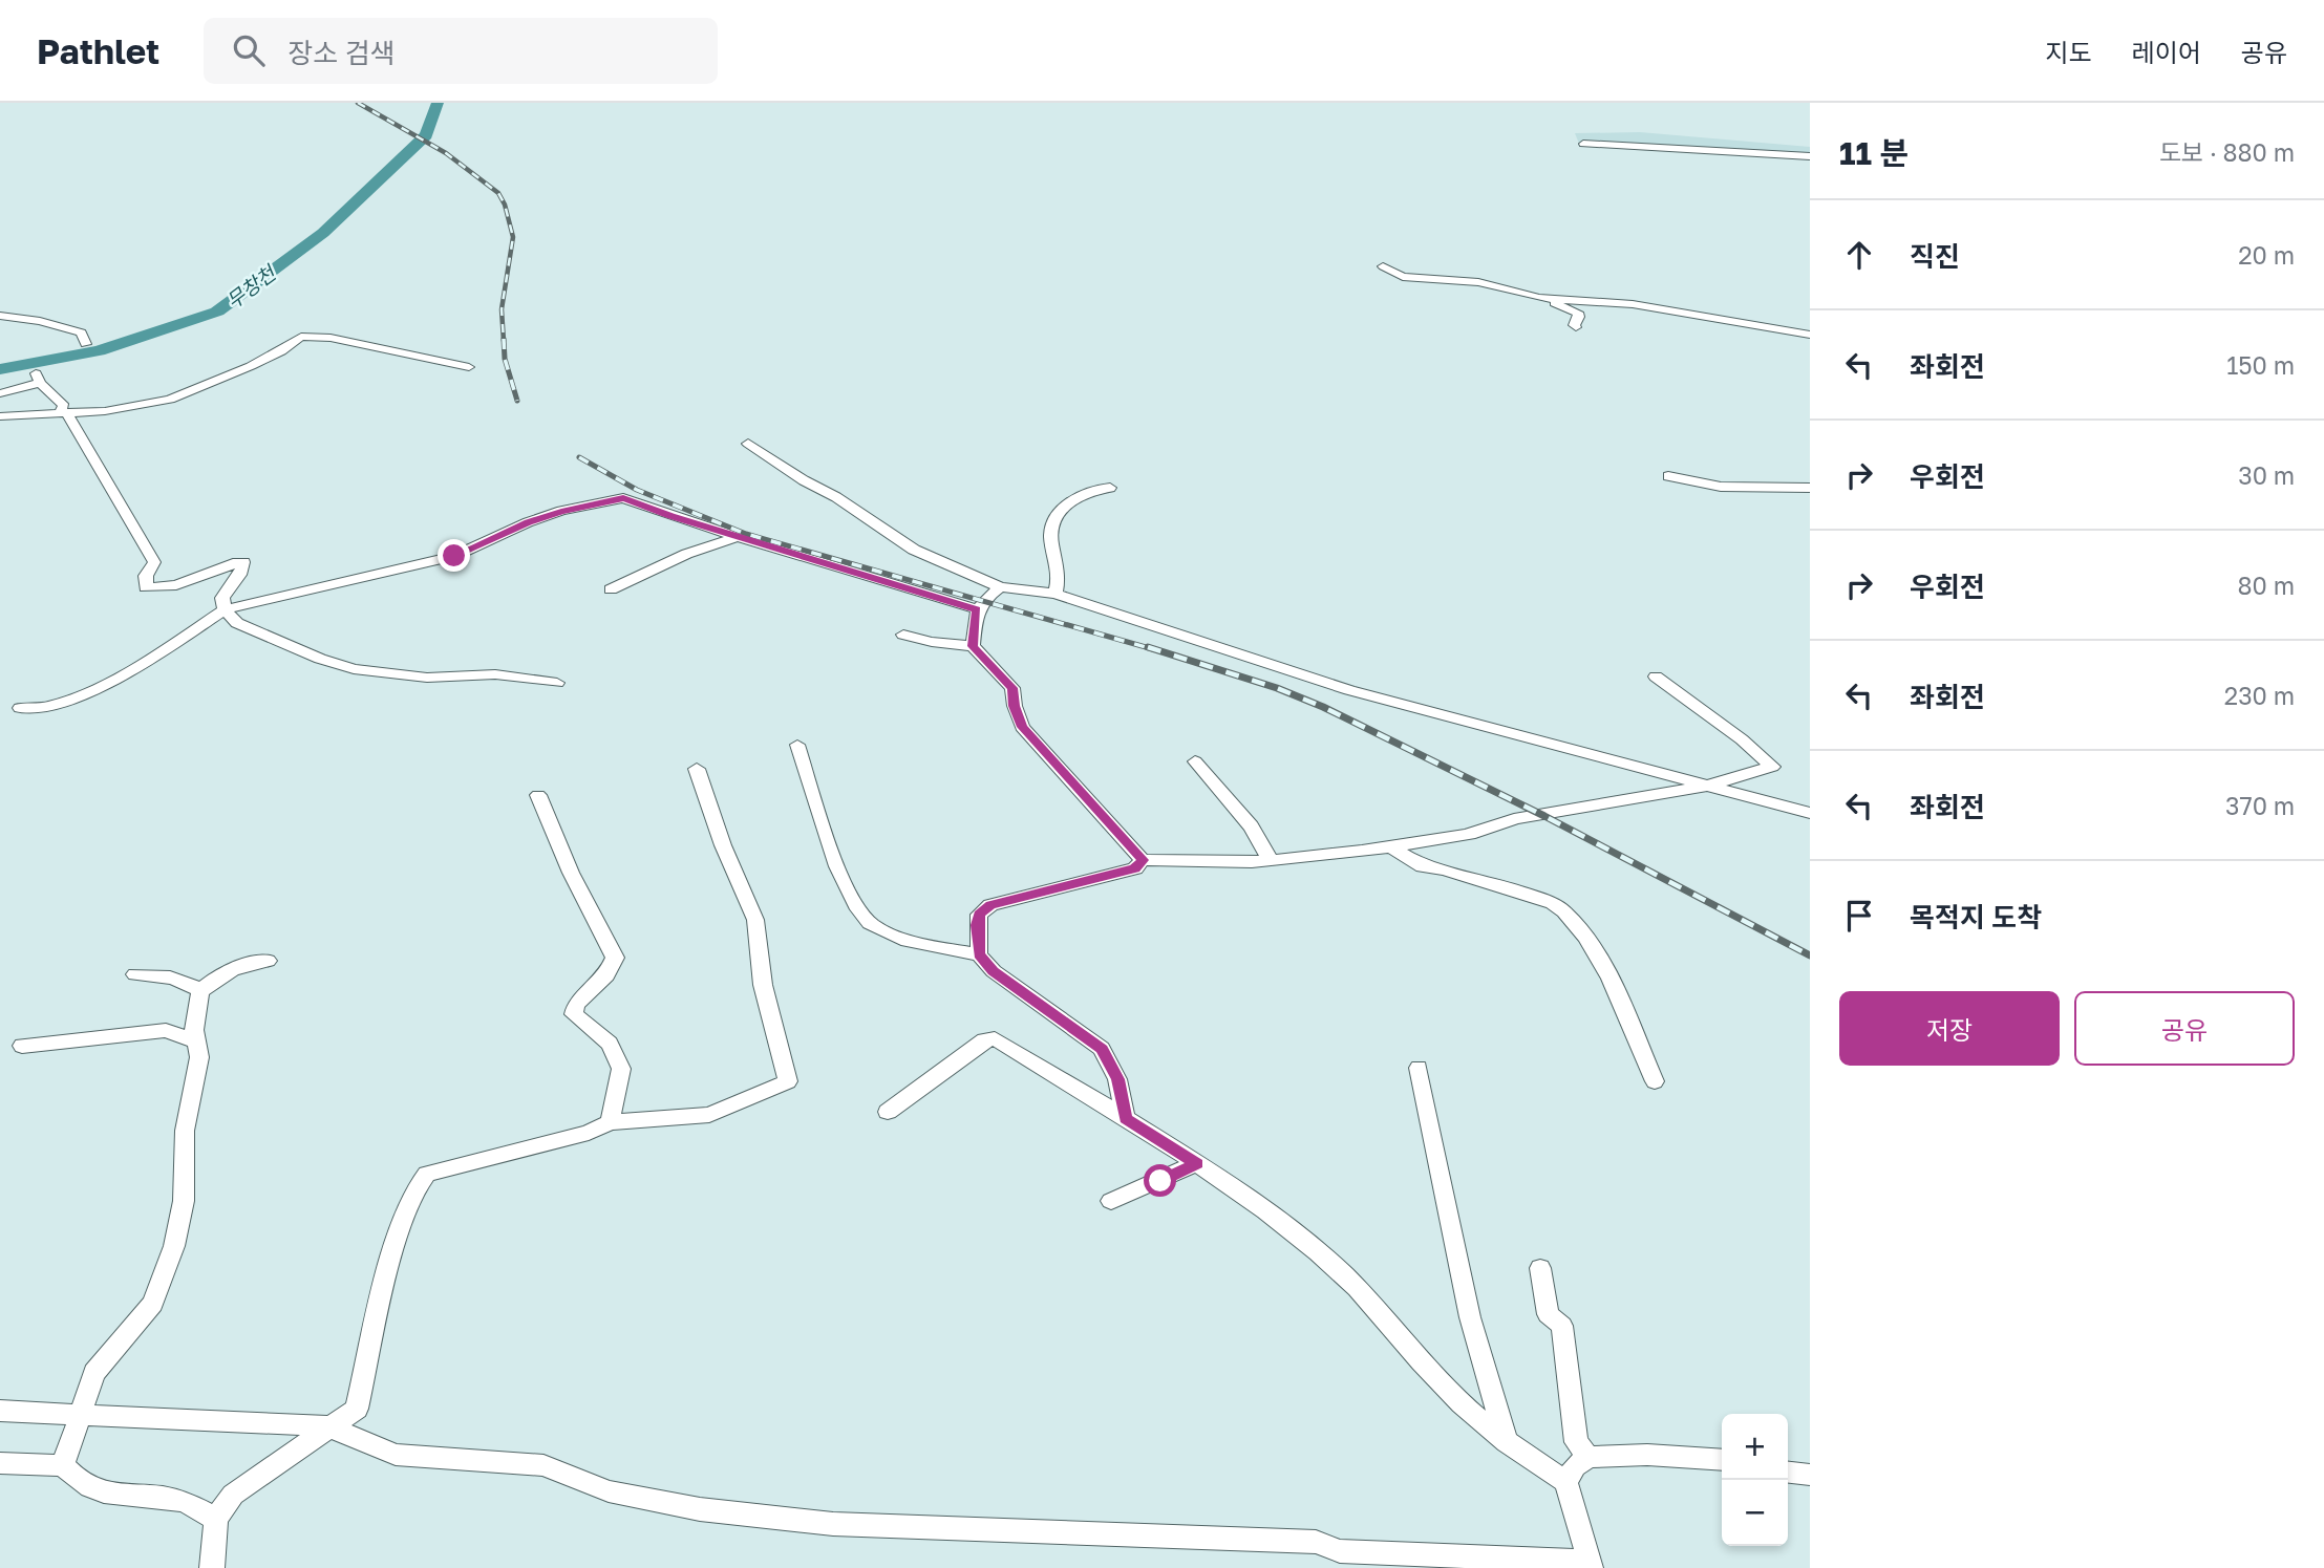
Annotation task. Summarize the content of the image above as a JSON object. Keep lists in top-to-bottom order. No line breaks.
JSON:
{"water":["무창천"],"page":{"header":"Pathlet","search":"장소 검색","nav":["지도","레이어","공유"],"heading":["11 분","도보 · 880 m"],"list":[["직진","20 m"],["좌회전","150 m"],["우회전","30 m"],["우회전","80 m"],["좌회전","230 m"],["좌회전","370 m"],"목적지 도착"],"buttons":["저장","공유"],"map_buttons":["+","−"]}}
